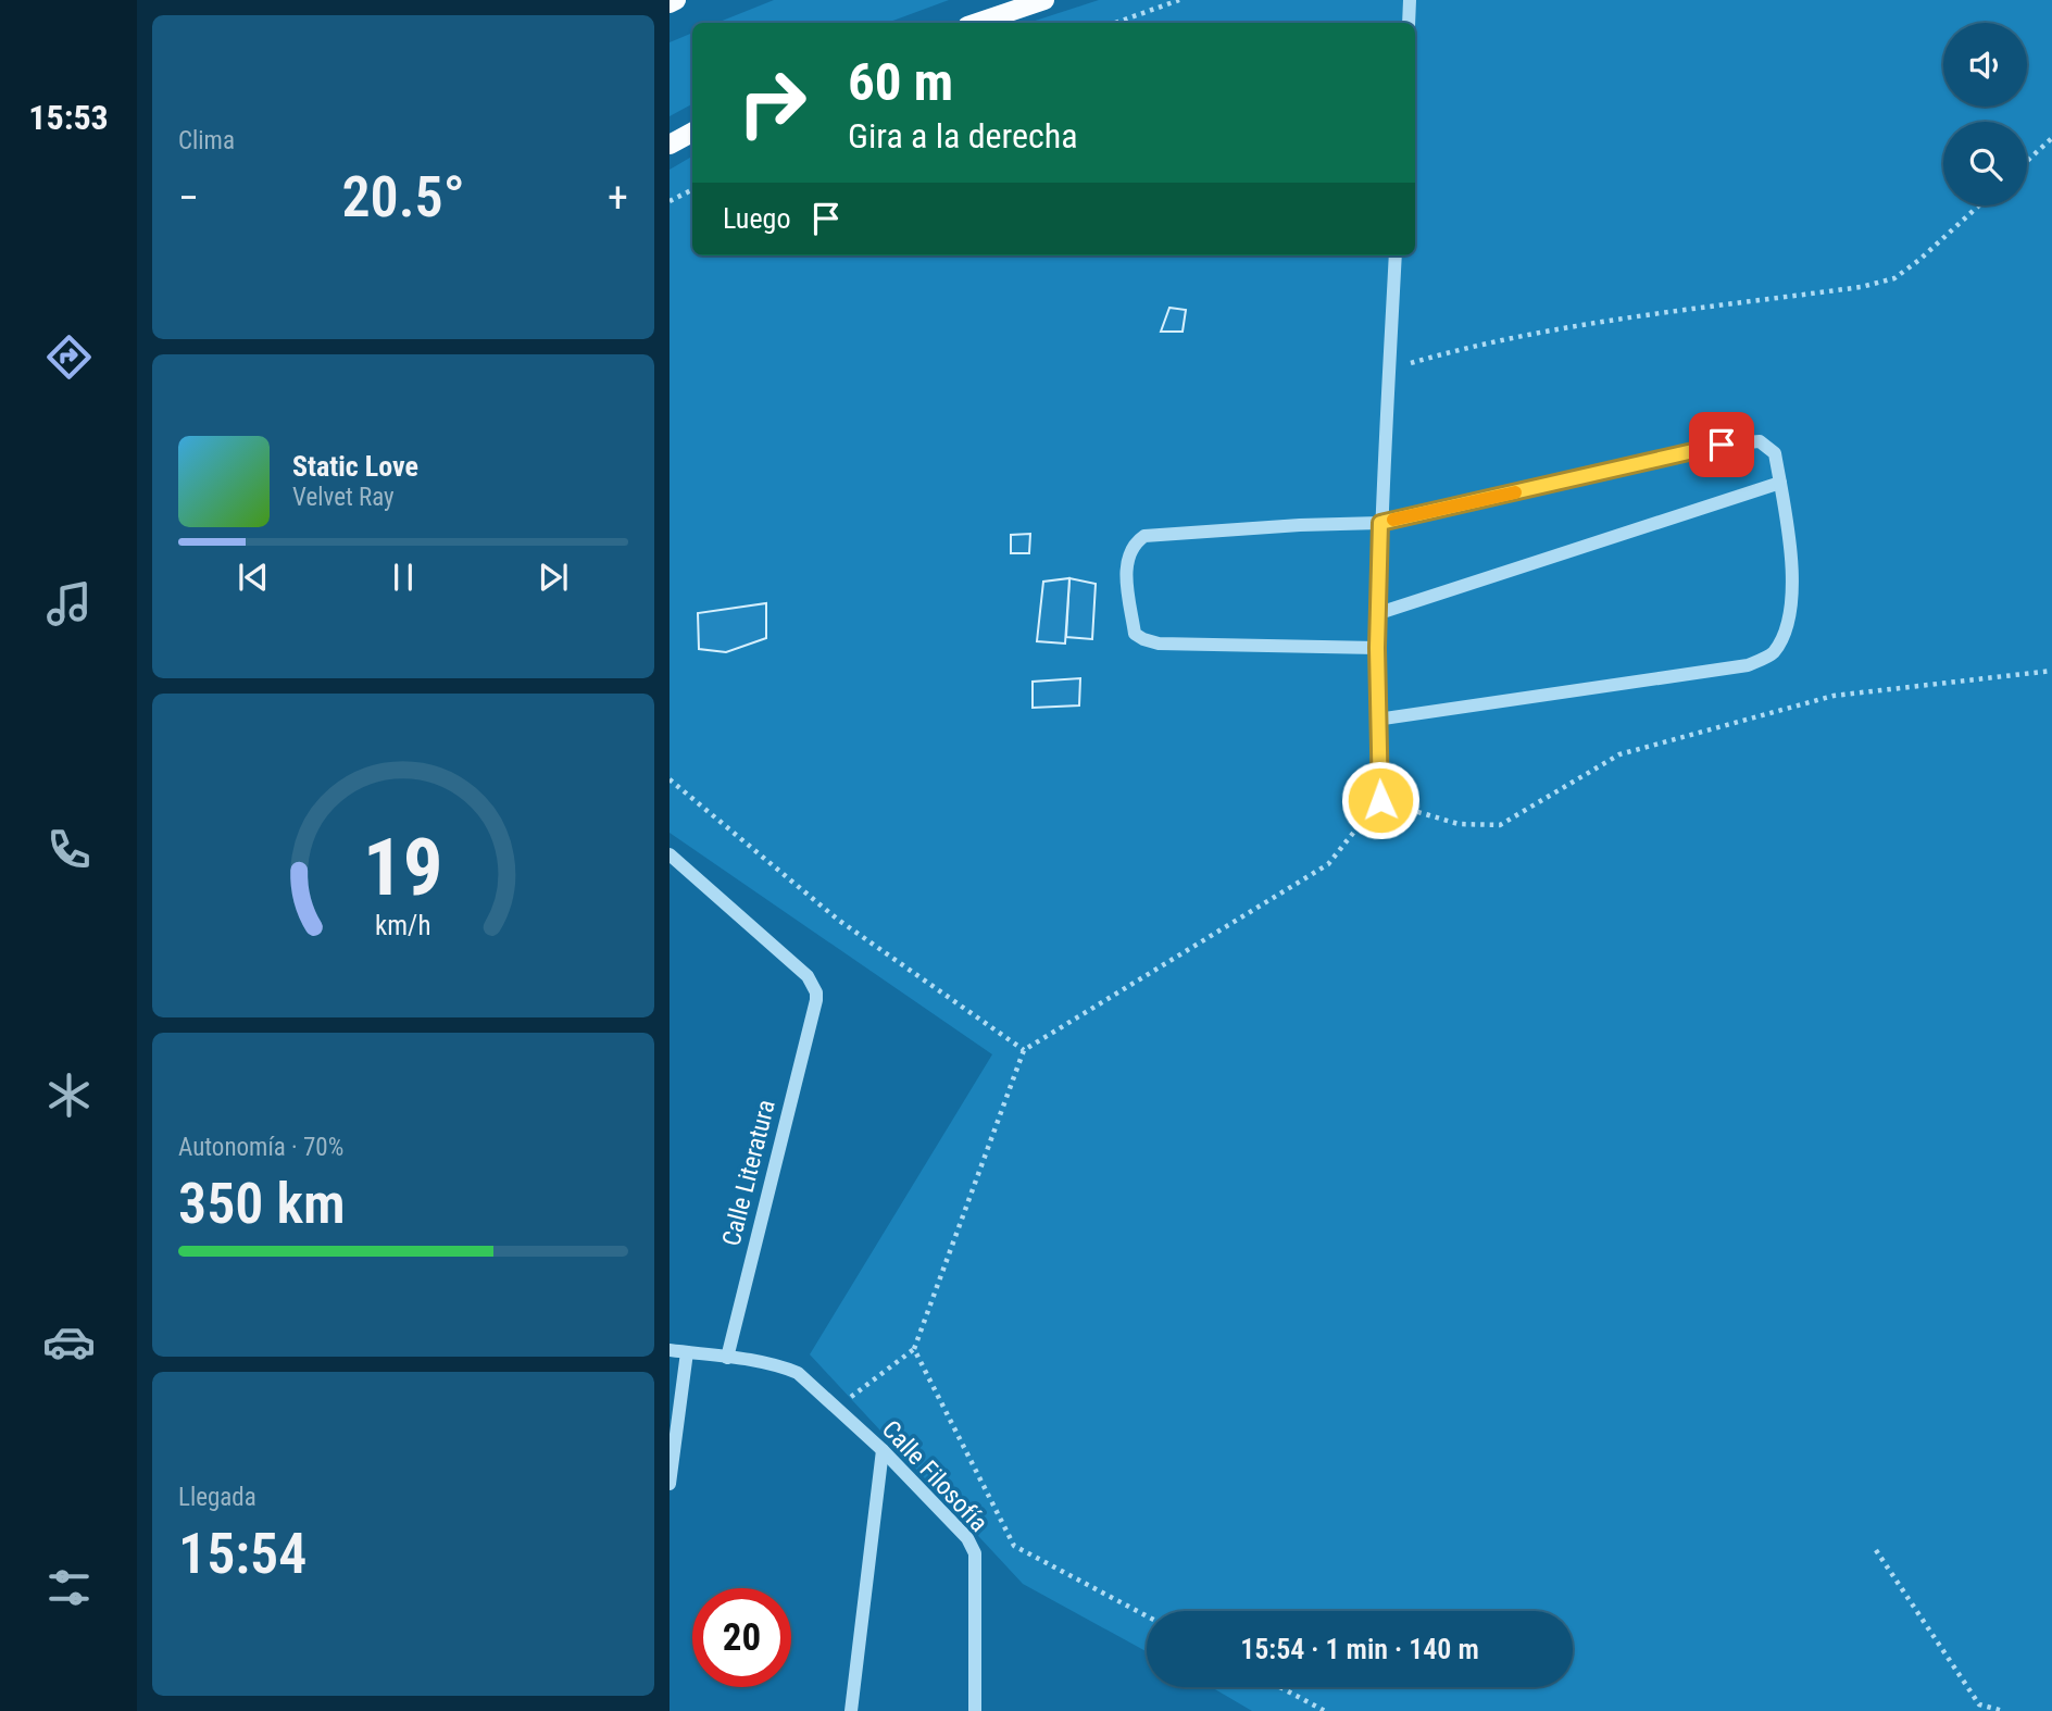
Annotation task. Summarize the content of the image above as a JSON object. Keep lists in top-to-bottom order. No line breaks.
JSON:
{"streets":{"street":["Calle Literatura","Calle Filosofía"]},"crossings":[["Calle Literatura","Calle Filosofía"]],"page":{"tabs":"15:53","tile":["Clima",["Autonomía · 70%","350 km"],["Llegada","15:54"]],"turn":["60 m","Gira a la derecha"],"heat":["−","20.5°","+"],"then":"Luego","song":["Static Love","Velvet Ray"],"limit":"20","trip":"15:54 · 1 min · 140 m","gauge":["19","km/h"]}}
